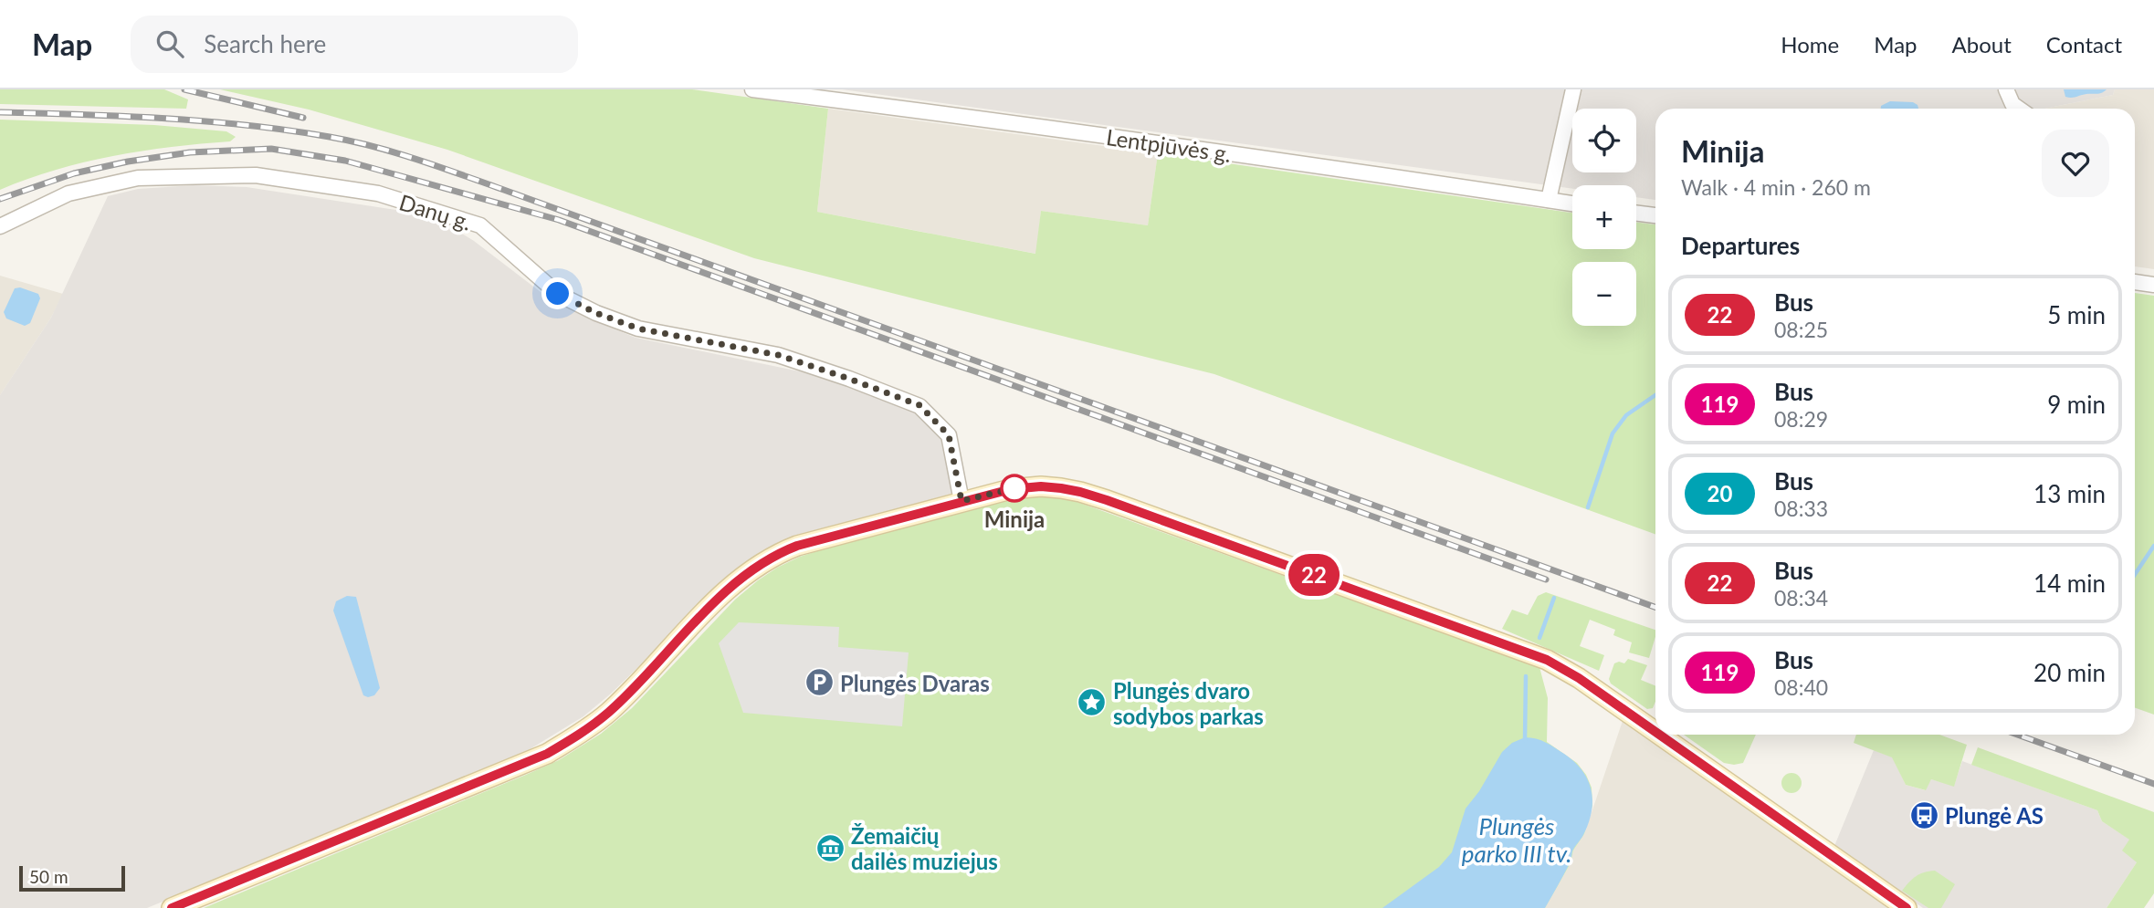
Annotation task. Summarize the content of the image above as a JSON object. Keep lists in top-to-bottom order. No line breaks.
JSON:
{"streets":{"street":["Lentpjūvės g.","Danų g."]},"water":["Plungės parko III tv."],"places":{"other":["Minija"],"parking":["Plungės Dvaras"],"place":["Plungės dvaro sodybos parkas"],"bus stop":["Plungė AS"],"museum":["Žemaičių dailės muziejus"]},"lines":["bus line 22"],"scale_bar":"50 m","page":{"header":"Map","search":"Search here","nav":["Home","Map","About","Contact"],"on_map":"22","map_buttons":["+","−"],"heading":[["Minija","Walk · 4 min · 260 m"],"Departures"],"list":[{"mark":"22","name":"Bus","note":"08:25","value":"5 min"},{"mark":"119","name":"Bus","note":"08:29","value":"9 min"},{"mark":"20","name":"Bus","note":"08:33","value":"13 min"},{"mark":"22","name":"Bus","note":"08:34","value":"14 min"},{"mark":"119","name":"Bus","note":"08:40","value":"20 min"}],"scale":"50 m"}}
